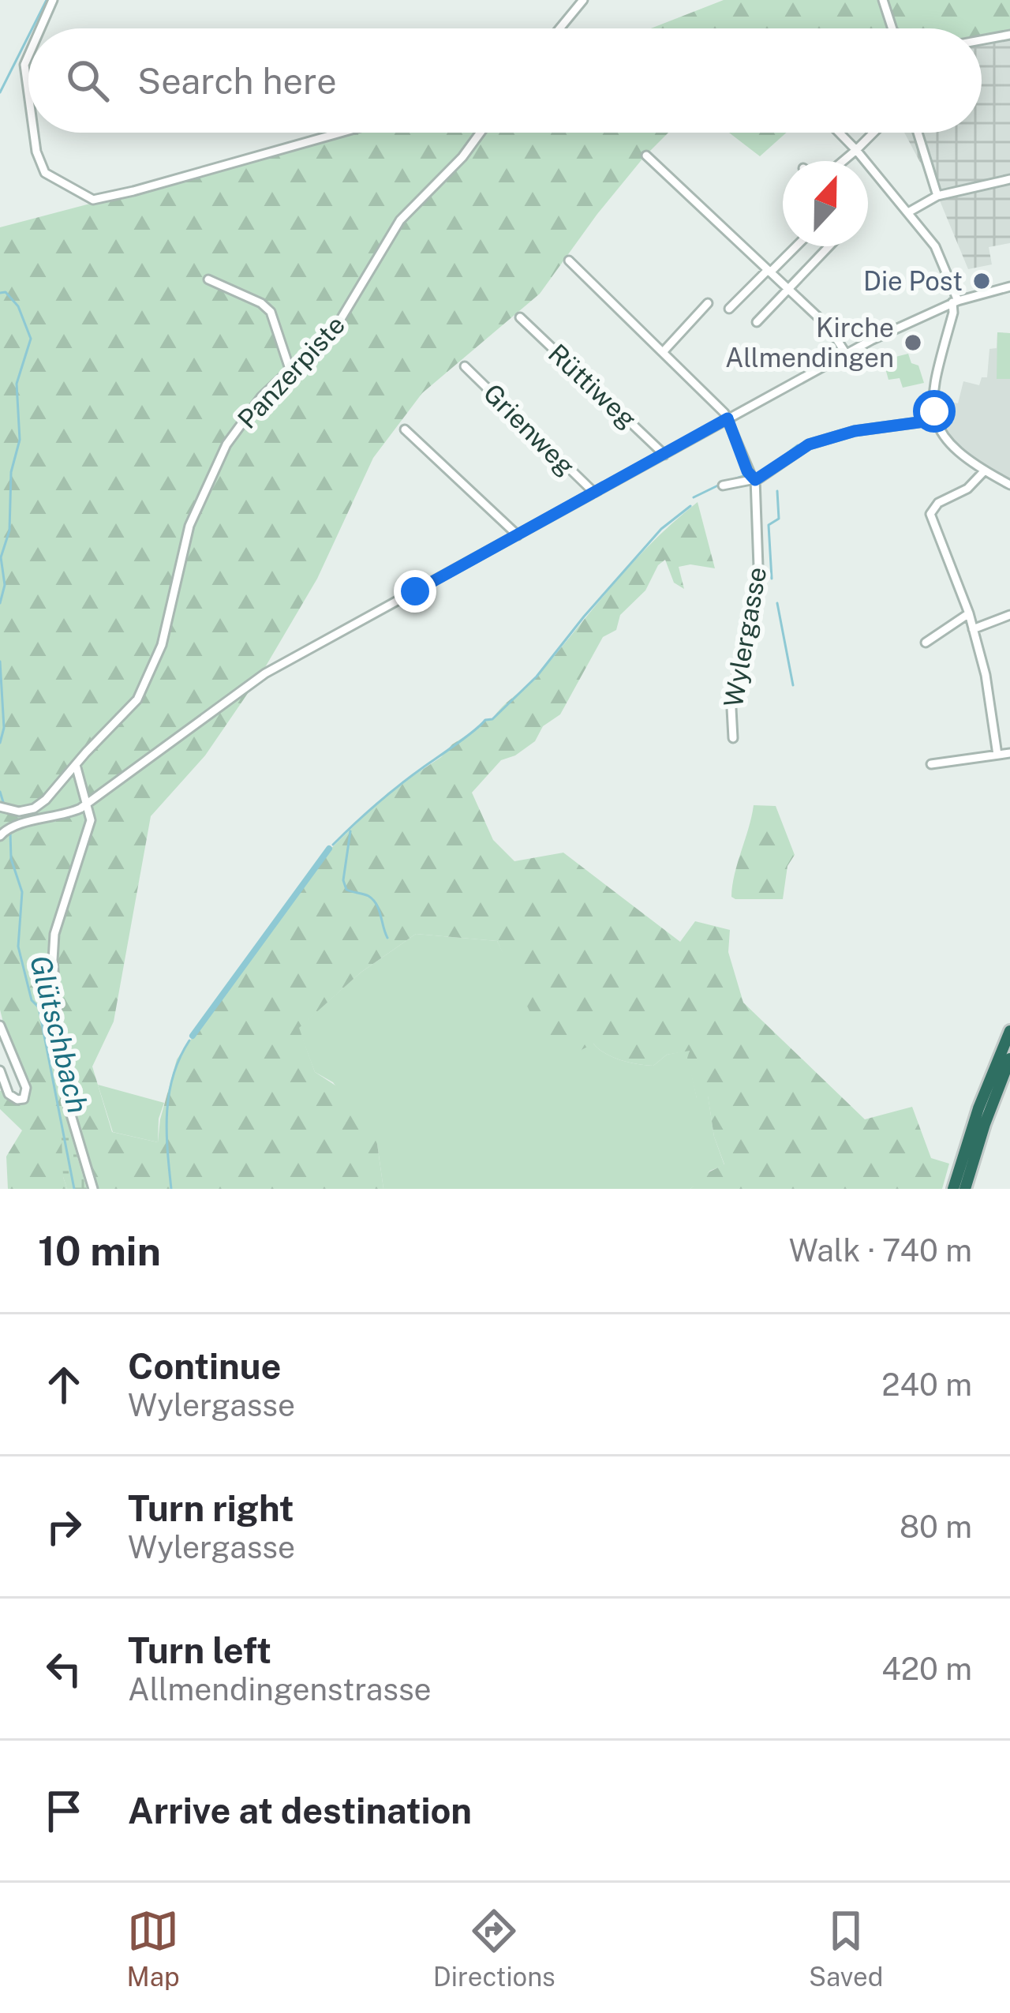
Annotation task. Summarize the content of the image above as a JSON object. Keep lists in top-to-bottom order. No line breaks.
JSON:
{"streets":{"street":["Panzerpiste","Rüttiweg","Grienweg","Wylergasse"]},"water":["Glütschbach"],"places":["Die Post","Kirche Allmendingen"],"north":"top","page":{"search":"Search here","heading":["10 min","Walk · 740 m"],"list":[["Continue","Wylergasse","240 m"],["Turn right","Wylergasse","80 m"],["Turn left","Allmendingenstrasse","420 m"],"Arrive at destination"],"nav":["Map","Directions","Saved"]}}
